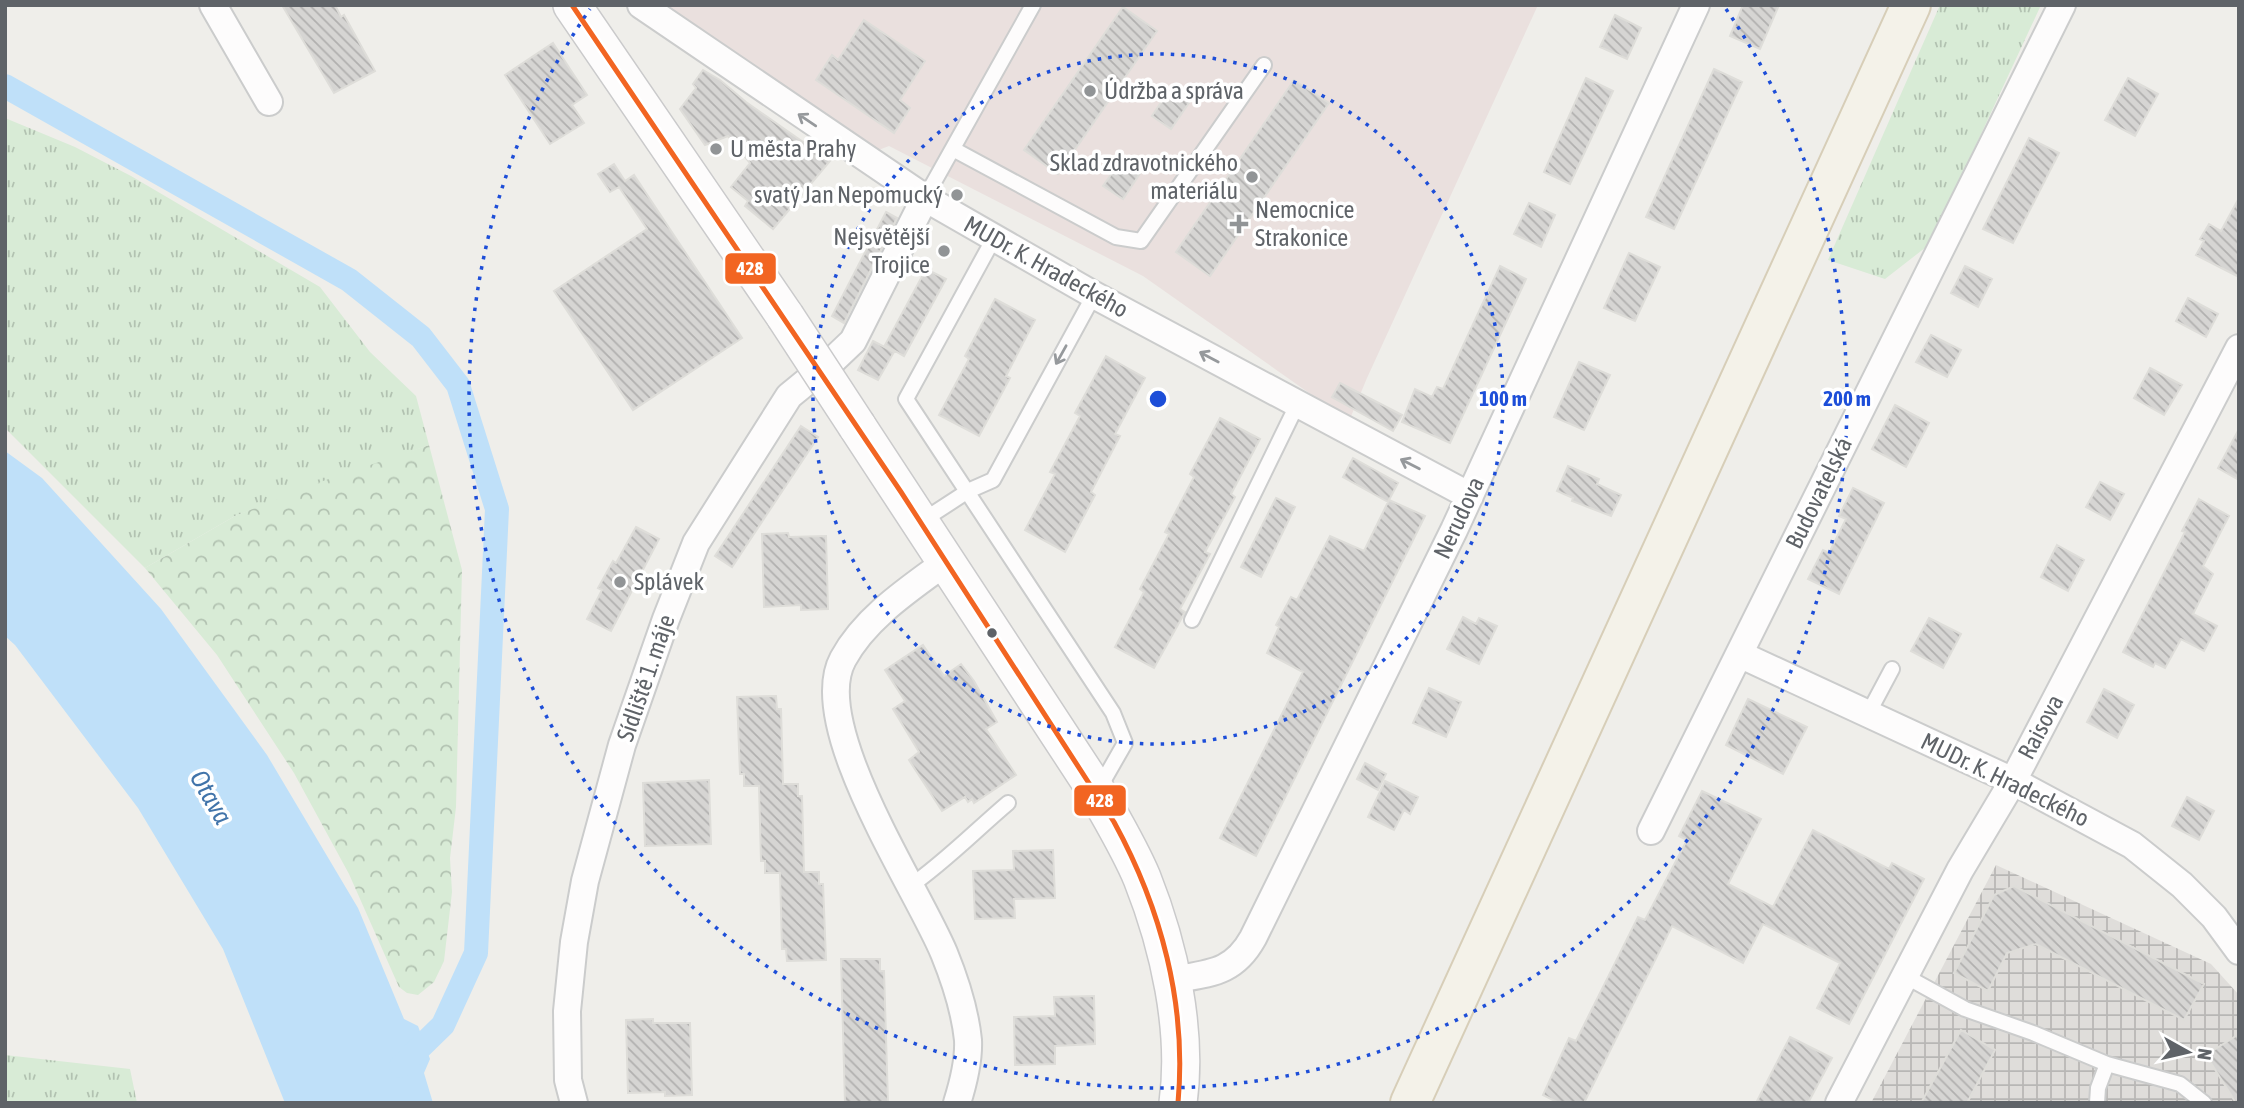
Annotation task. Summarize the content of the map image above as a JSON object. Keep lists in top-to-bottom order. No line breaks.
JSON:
{"streets":{"street":["MUDr. K. Hradeckého","Budovatelská","Nerudova","Sídliště 1. máje","Raisova"]},"crossings":[["MUDr. K. Hradeckého","Budovatelská"],["MUDr. K. Hradeckého","Nerudova"],["MUDr. K. Hradeckého","Sídliště 1. máje"],["MUDr. K. Hradeckého","Raisova"]],"water":["Otava"],"places":{"other":["Údržba a správa","U města Prahy","Sklad zdravotnického materiálu","svatý Jan Nepomucký","Nejsvětější Trojice","Splávek"],"health":["Nemocnice Strakonice"]},"lines":["transit line 428"],"north":"right","rings":["100 m","200 m"]}
